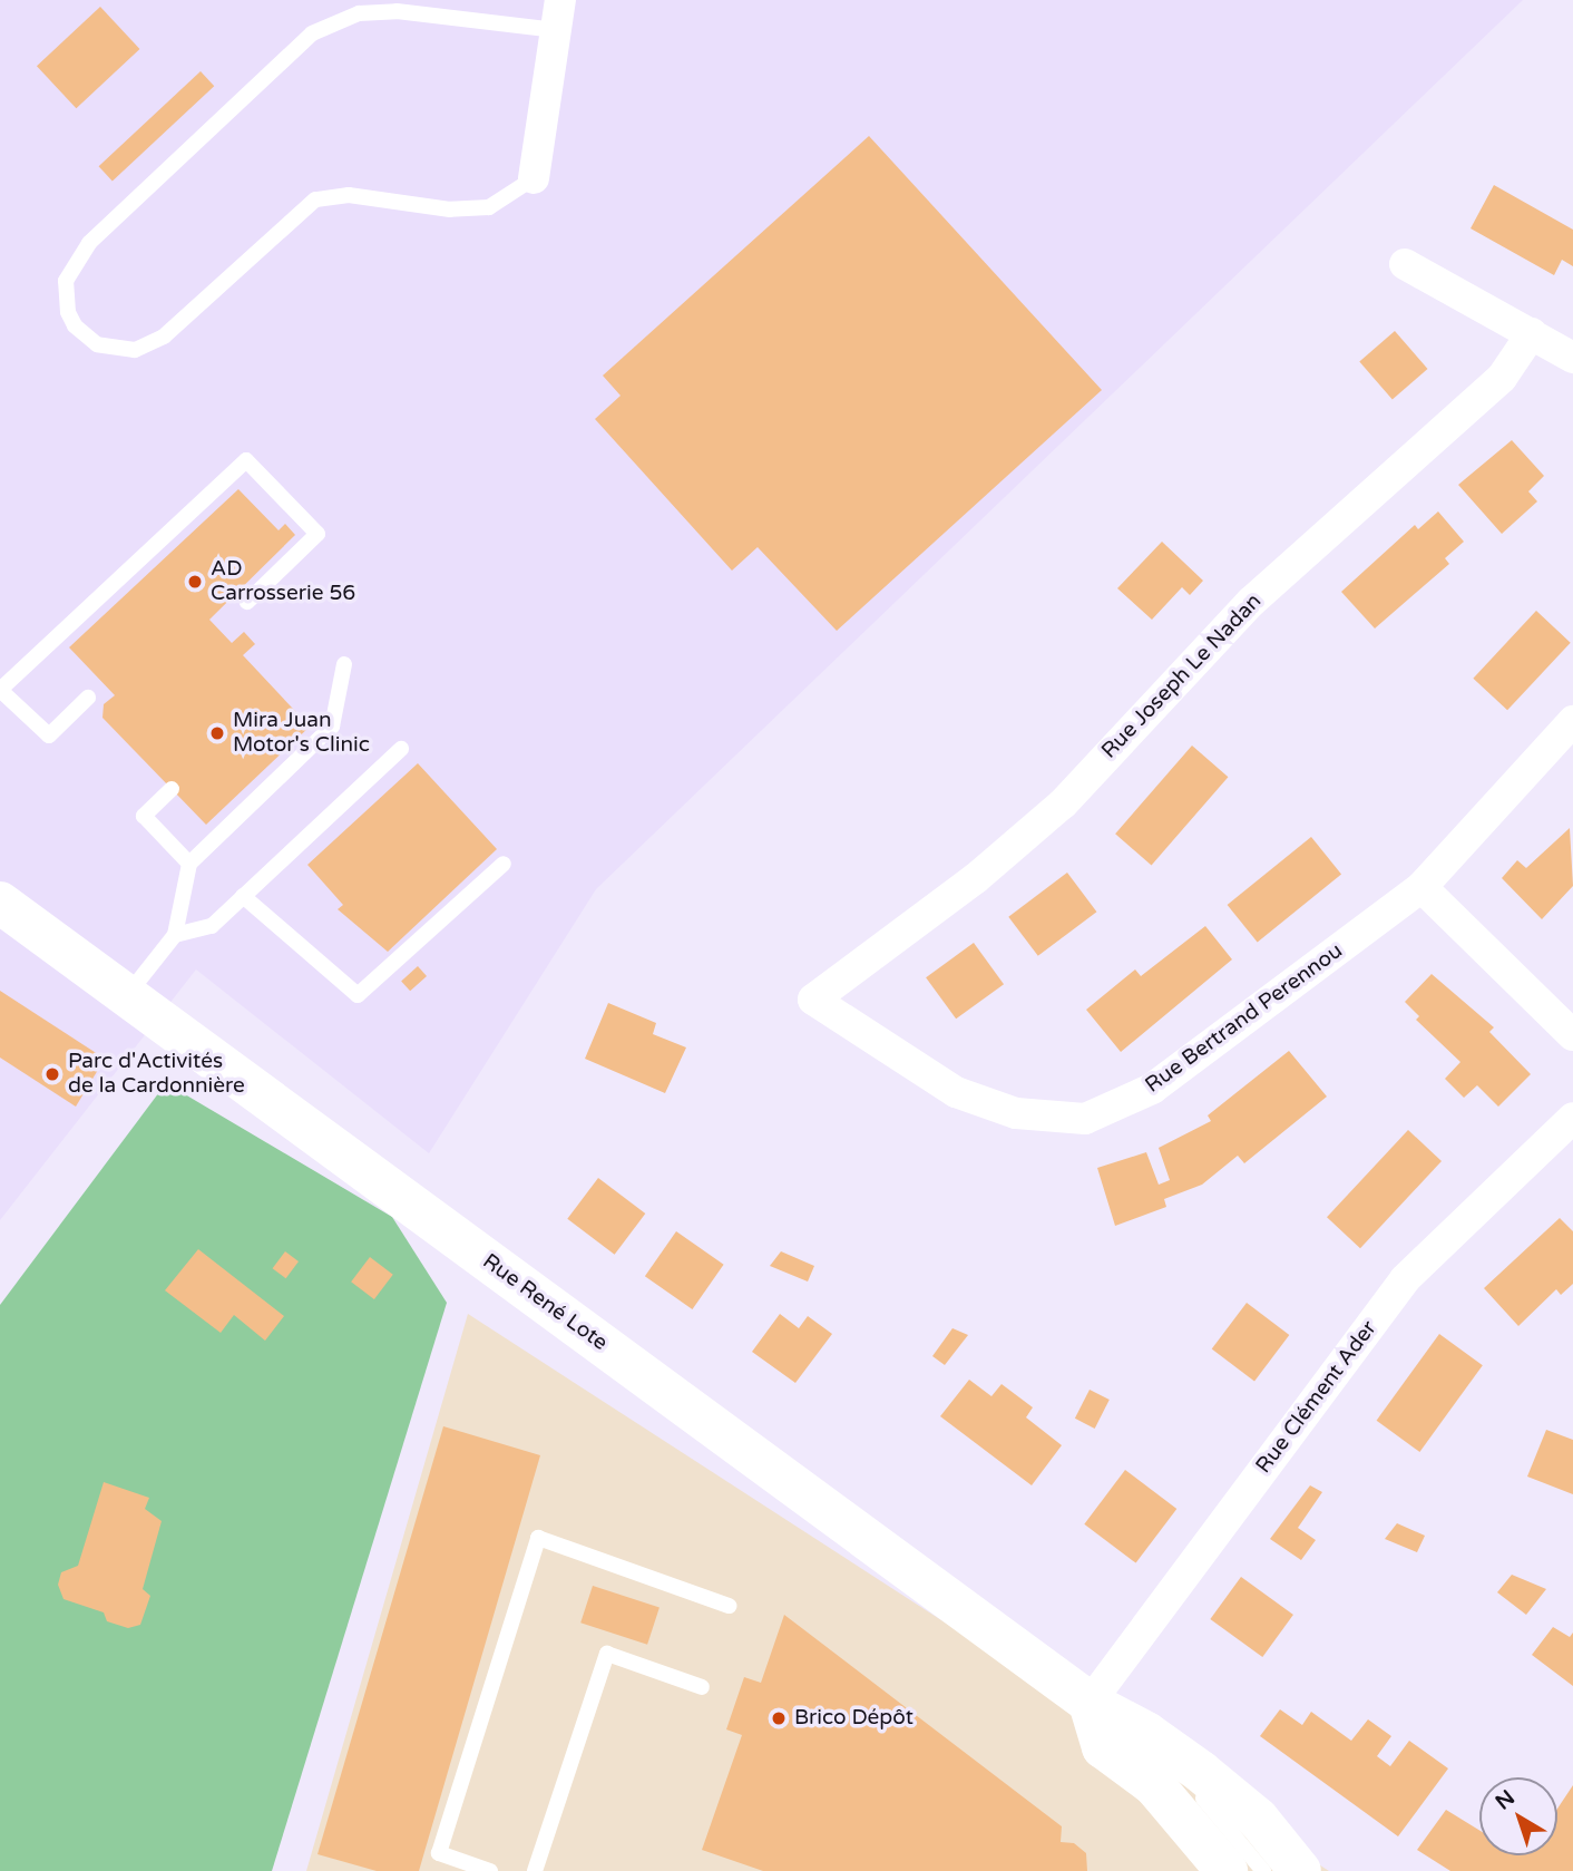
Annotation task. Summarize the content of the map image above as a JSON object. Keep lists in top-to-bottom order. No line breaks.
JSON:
{"streets":{"main road":["Rue René Lote"],"street":["Rue Joseph Le Nadan","Rue Bertrand Perennou","Rue Clément Ader"]},"crossings":[["Rue Joseph Le Nadan","Rue Bertrand Perennou"],["Rue René Lote","Rue Clément Ader"]],"places":["AD Carrosserie 56","Mira Juan Motor's Clinic","Parc d'Activités de la Cardonnière","Brico Dépôt"],"north":"top left"}
